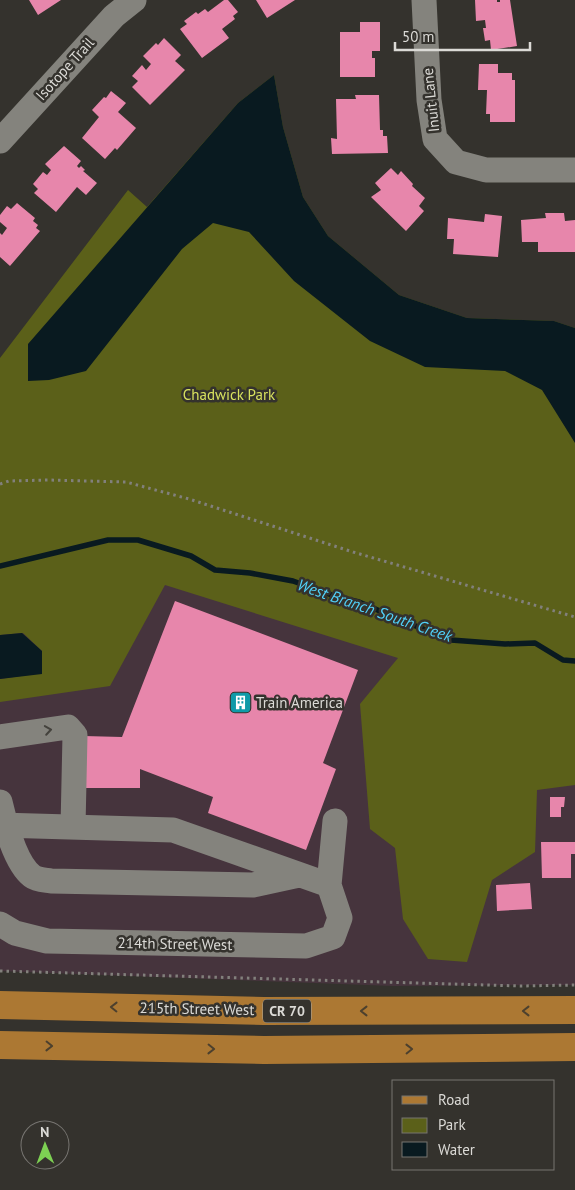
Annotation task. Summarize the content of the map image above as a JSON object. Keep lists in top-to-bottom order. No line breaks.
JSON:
{"streets":{"main road":["215th Street West","CR 70"],"street":["Isotope Trail","Inuit Lane","214th Street West"]},"water":["West Branch South Creek"],"parks":["Chadwick Park"],"places":{"building":["Train America"]},"legend":["Road","Park","Water"],"scale_bar":"50 m","north":"top"}
